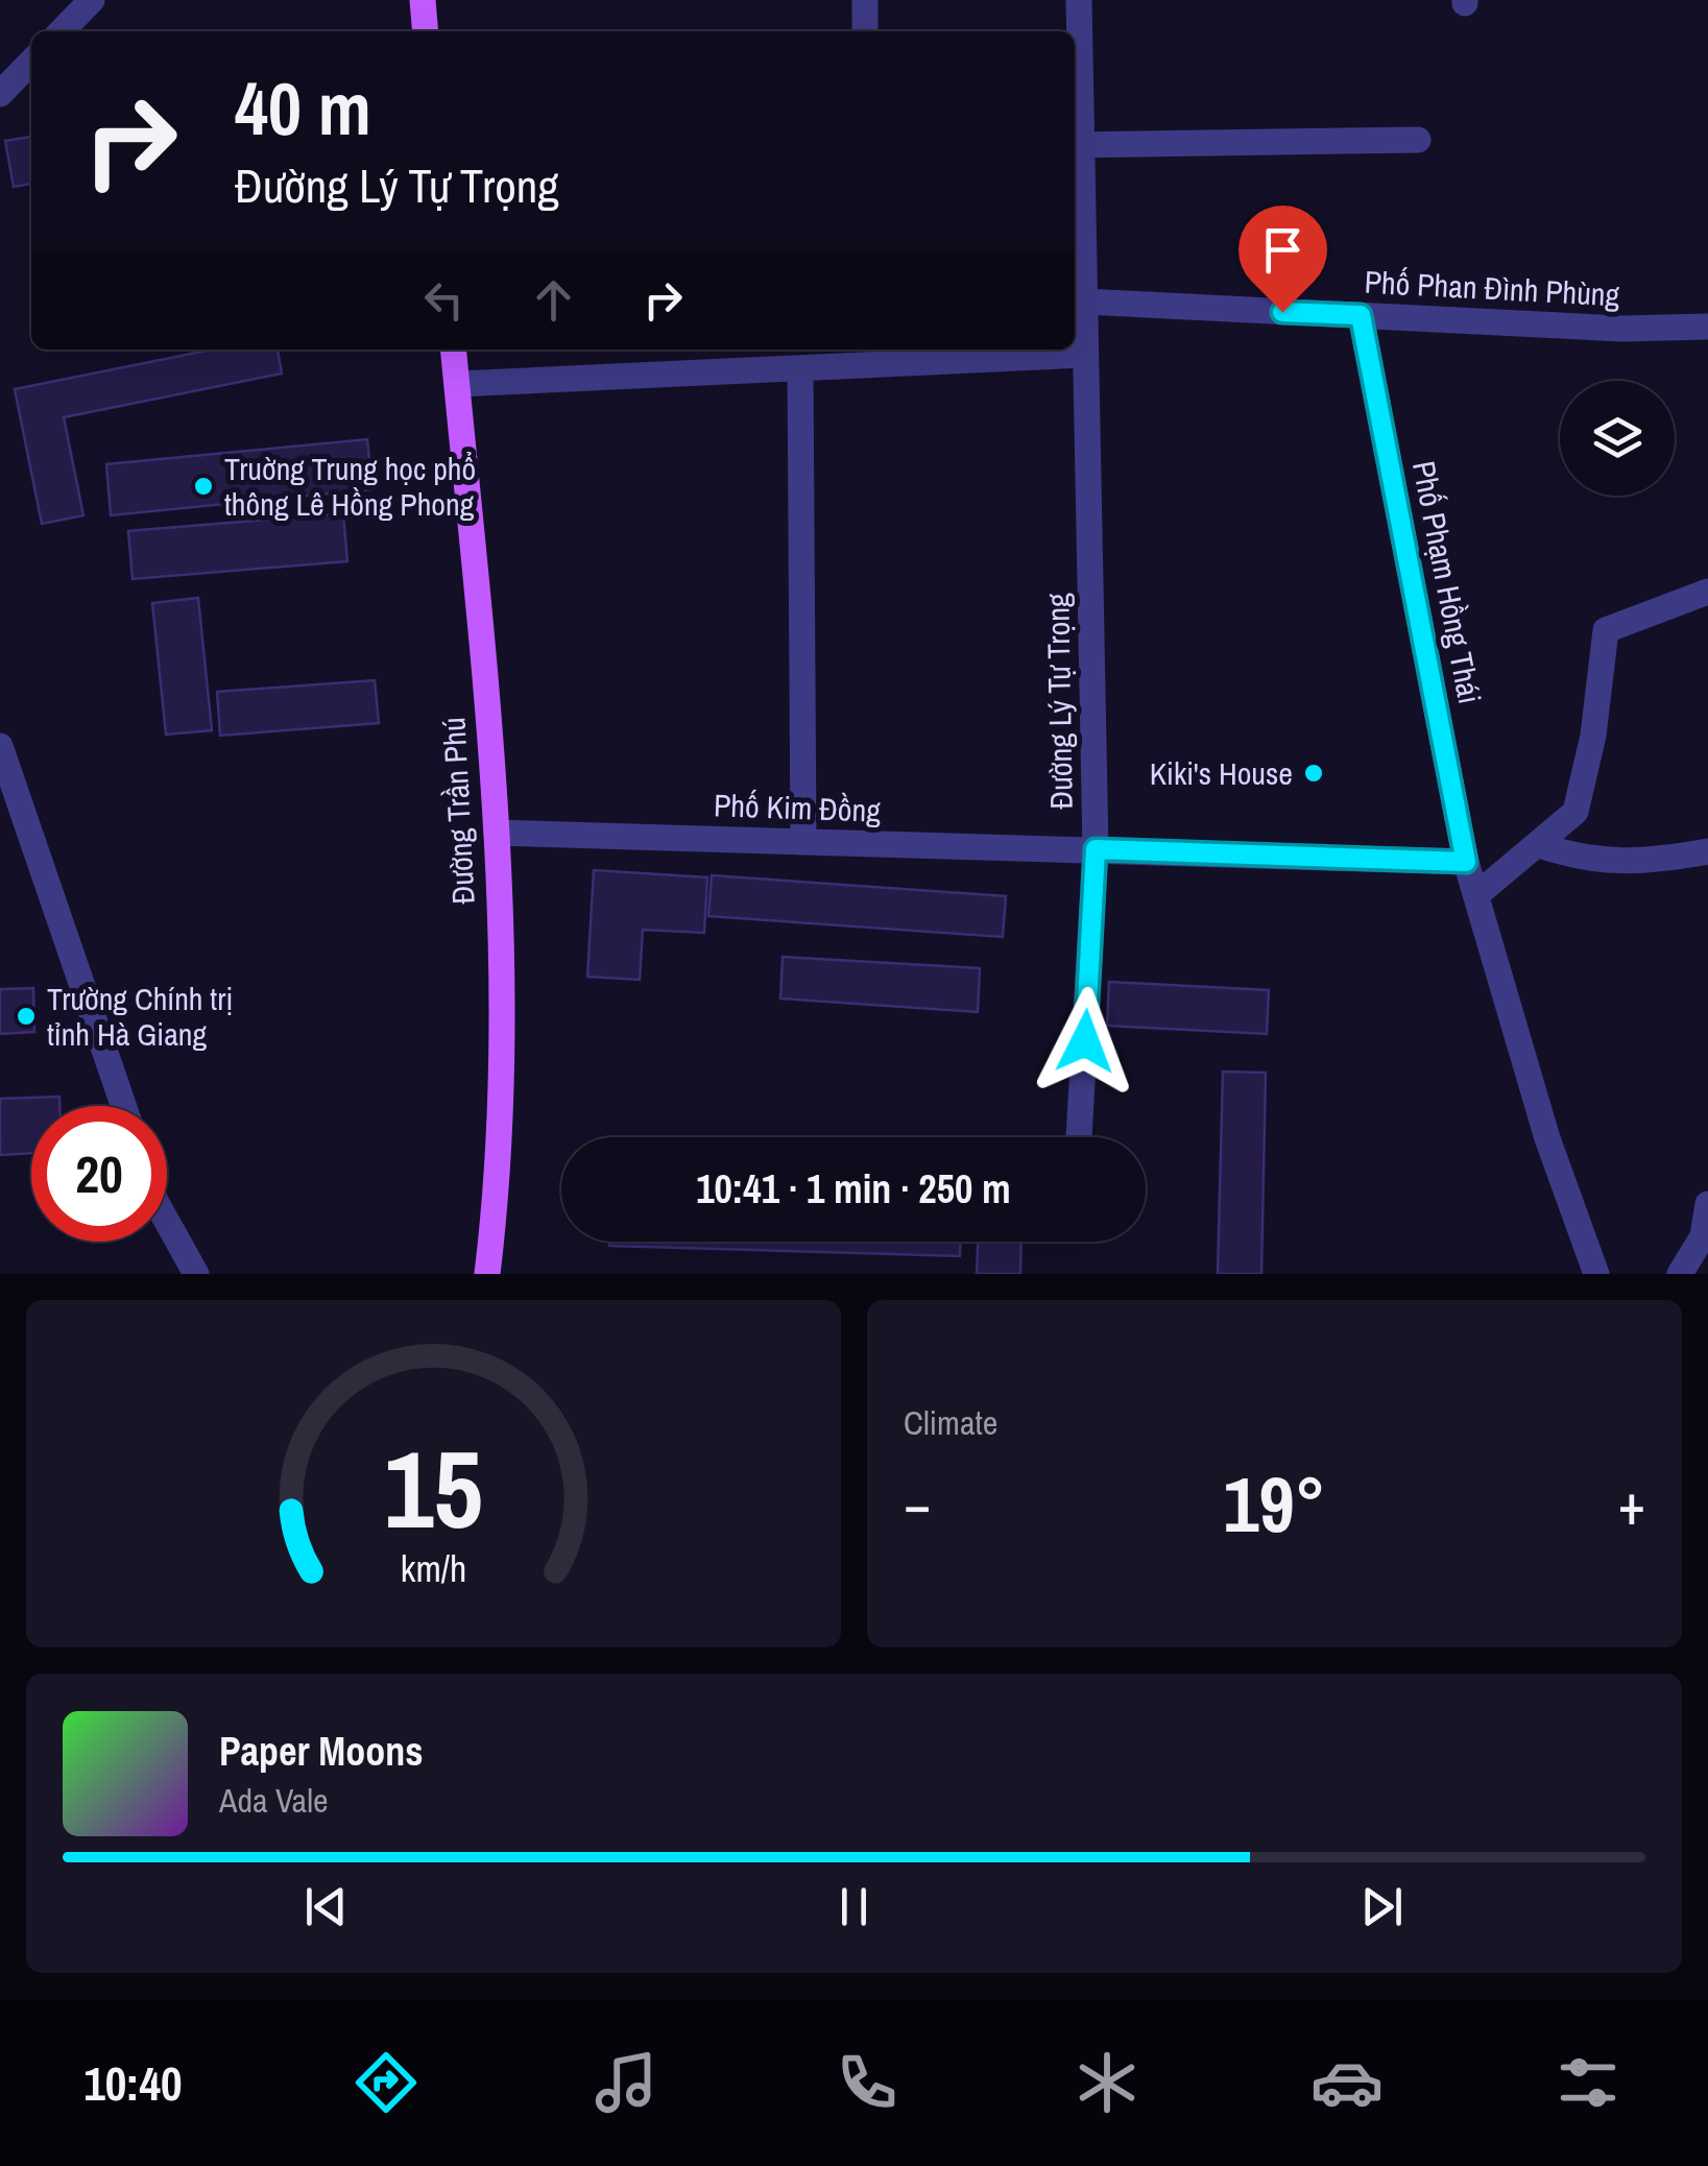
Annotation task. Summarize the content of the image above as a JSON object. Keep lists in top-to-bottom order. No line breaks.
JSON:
{"streets":{"main road":["Đường Trần Phú"],"street":["Phố Phan Đình Phùng","Phố Phạm Hồng Thái","Đường Lý Tự Trọng","Phố Kim Đồng"]},"crossings":[["Phố Phan Đình Phùng","Phố Phạm Hồng Thái"],["Phố Phan Đình Phùng","Đường Lý Tự Trọng"],["Phố Phạm Hồng Thái","Đường Lý Tự Trọng"],["Đường Lý Tự Trọng","Phố Kim Đồng"],["Phố Kim Đồng","Đường Trần Phú"]],"places":["Truờng Trung học phổ thông Lê Hồng Phong","Kiki's House","Trường Chính trị tỉnh Hà Giang"],"page":{"turn":["40 m","Đường Lý Tự Trọng"],"limit":"20","trip":"10:41 · 1 min · 250 m","tile":"Climate","heat":["−","19°","+"],"song":["Paper Moons","Ada Vale"],"tabs":"10:40","gauge":["15","km/h"]}}
